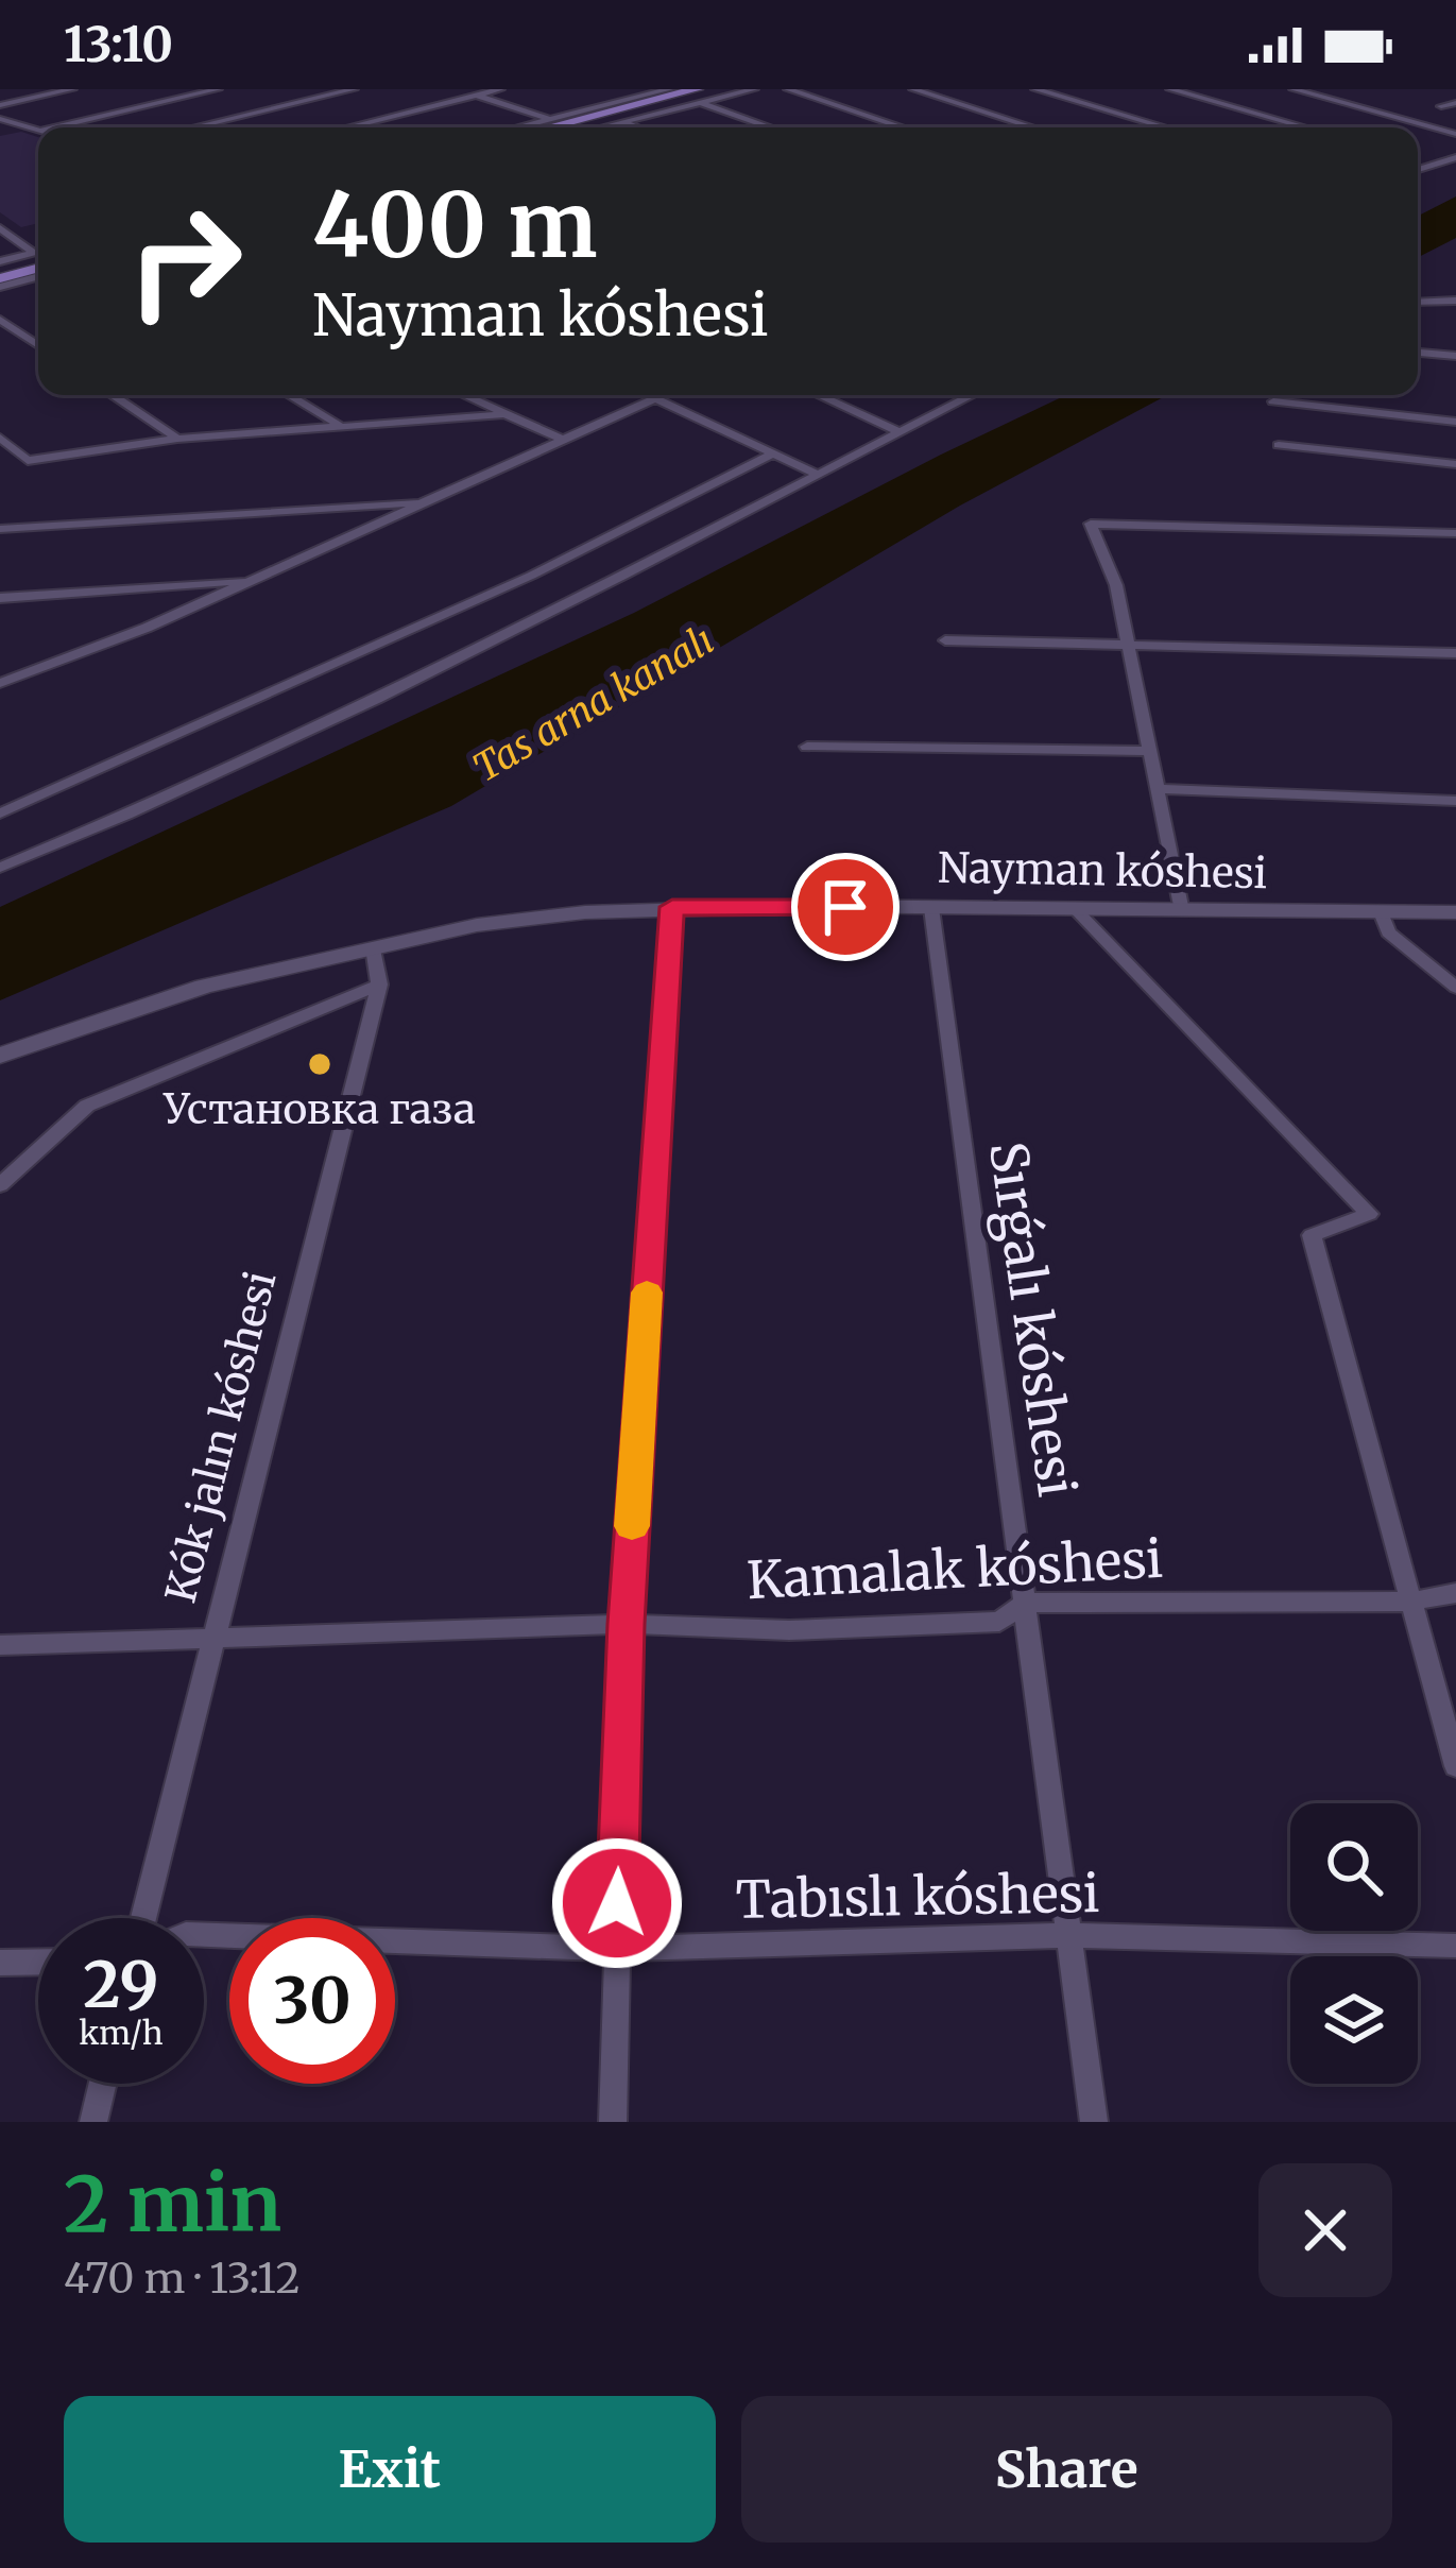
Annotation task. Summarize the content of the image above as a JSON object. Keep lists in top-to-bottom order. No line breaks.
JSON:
{"streets":{"main road":["Nayman kóshesi"],"street":["Sırǵalı kóshesi","Kók jalın kóshesi","Kamalak kóshesi","Tabıslı kóshesi"]},"crossings":[["Nayman kóshesi","Sırǵalı kóshesi"],["Nayman kóshesi","Kók jalın kóshesi"],["Sırǵalı kóshesi","Kamalak kóshesi"],["Sırǵalı kóshesi","Tabıslı kóshesi"],["Kók jalın kóshesi","Kamalak kóshesi"]],"water":["Tas arna kanalı"],"places":["Установка газа"],"page":{"status":"13:10","turn":["400 m","Nayman kóshesi"],"speed":"29 km/h","limit":"30","heading":["2 min","470 m · 13:12"],"buttons":["Exit","Share"]}}
